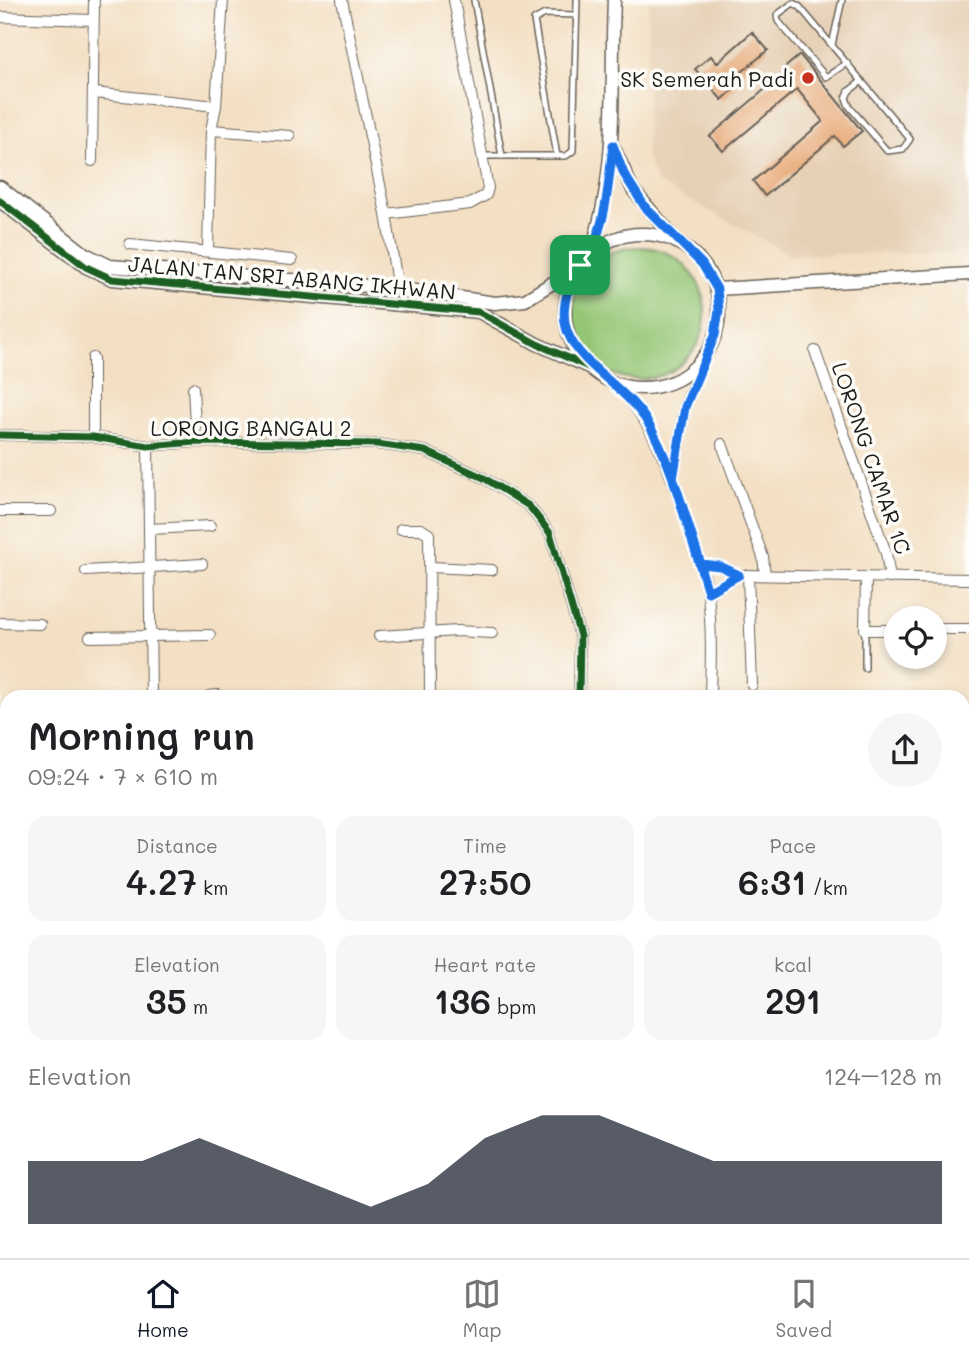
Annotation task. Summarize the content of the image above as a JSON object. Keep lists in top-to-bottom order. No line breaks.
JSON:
{"streets":{"street":["JALAN TAN SRI ABANG IKHWAN","LORONG BANGAU 2","LORONG CAMAR 1C"]},"places":["SK Semerah Padi"],"page":{"heading":["Morning run","09:24 · 7 × 610 m"],"stats":[["Distance","4.27 km"],["Time","27:50"],["Pace","6:31 /km"],["Elevation","35 m"],["Heart rate","136 bpm"],["kcal","291"]],"chart":["Elevation","124–128 m"],"tabs":["Home","Map","Saved"]}}
